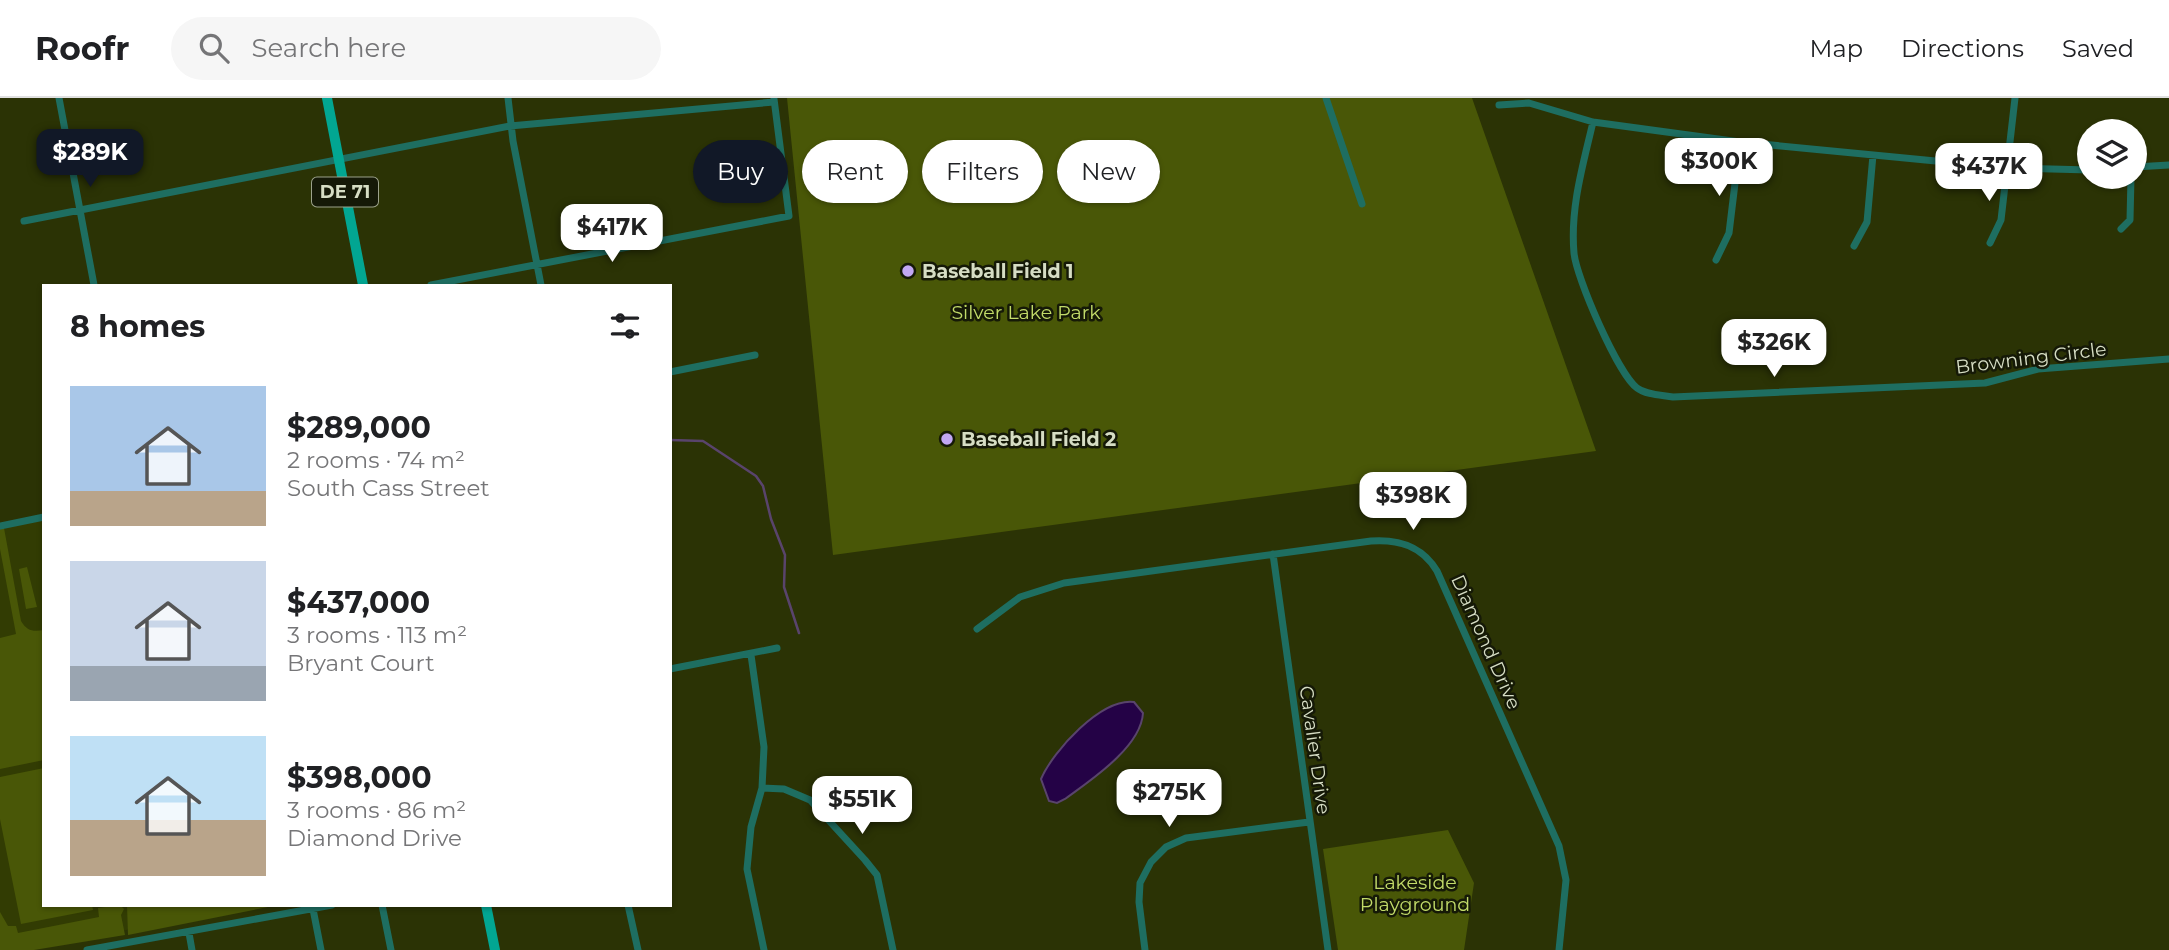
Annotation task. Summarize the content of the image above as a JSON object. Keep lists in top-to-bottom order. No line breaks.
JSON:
{"streets":{"main road":["DE 71"],"street":["Browning Circle","Diamond Drive","Cavalier Drive"]},"crossings":[["Diamond Drive","Cavalier Drive"]],"parks":["Silver Lake Park","Lakeside Playground"],"places":["Baseball Field 1","Baseball Field 2"],"page":{"header":"Roofr","search":"Search here","nav":["Map","Directions","Saved"],"price":["$289K","$300K","$437K","$417K","$326K","$398K","$275K","$551K"],"chip":["Buy","Rent","Filters","New"],"heading":"8 homes","list":[{"name":"$289,000","note":"2 rooms · 74 m² · South Cass Street"},{"name":"$437,000","note":"3 rooms · 113 m² · Bryant Court"},{"name":"$398,000","note":"3 rooms · 86 m² · Diamond Drive"}]}}
